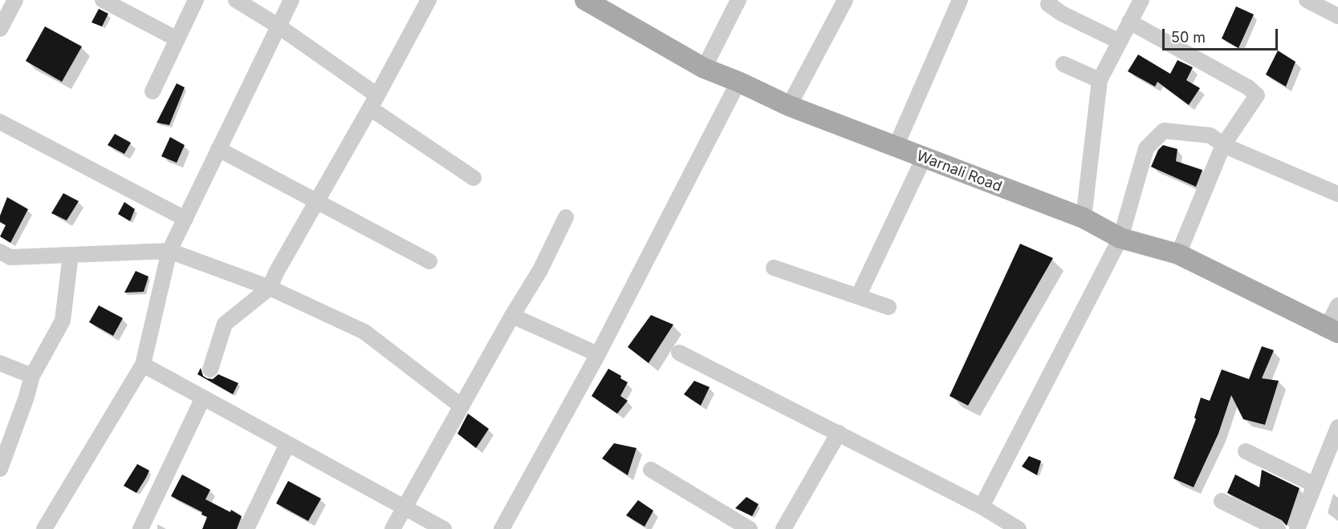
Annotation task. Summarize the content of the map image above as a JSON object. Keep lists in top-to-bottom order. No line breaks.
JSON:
{"streets":{"main road":["Warnali Road"]},"scale_bar":"50 m"}
